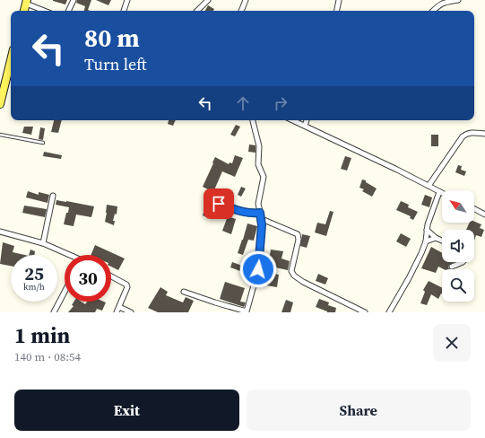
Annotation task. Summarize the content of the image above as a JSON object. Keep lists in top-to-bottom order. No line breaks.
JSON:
{"north":"top left","page":{"turn":["80 m","Turn left"],"speed":"25 km/h","limit":"30","heading":["1 min","140 m · 08:54"],"buttons":["Exit","Share"]}}
